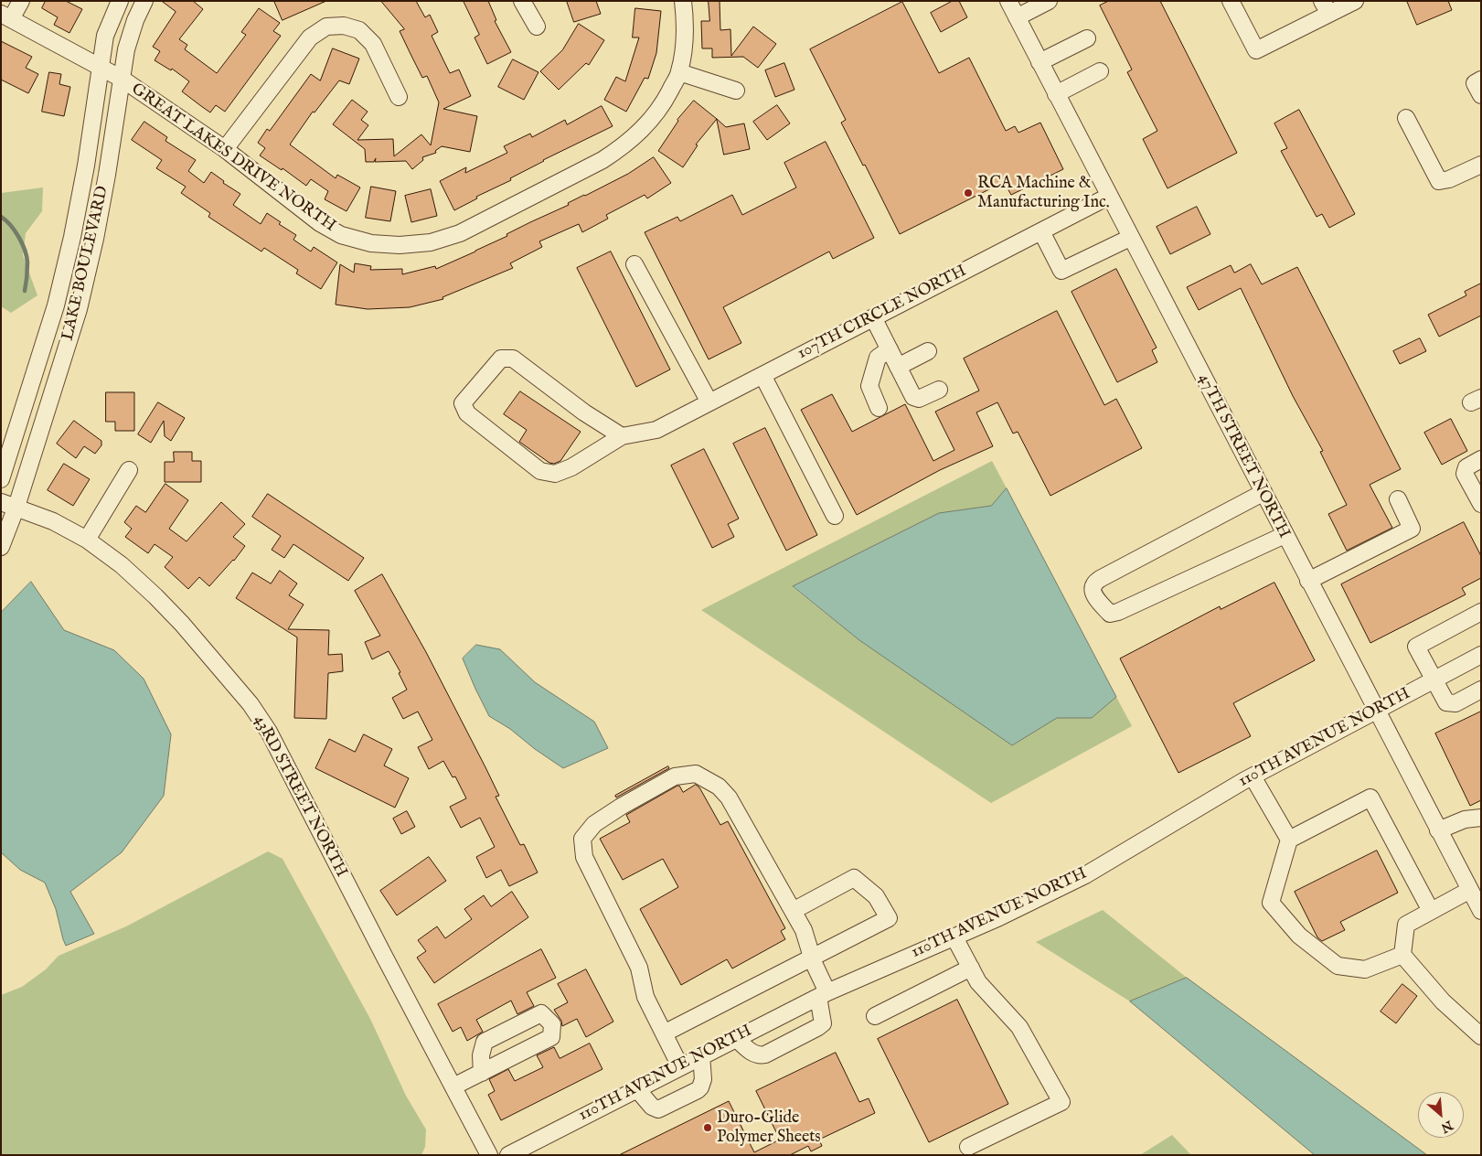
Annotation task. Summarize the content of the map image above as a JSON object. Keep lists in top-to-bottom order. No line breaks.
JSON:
{"streets":{"street":["GREAT LAKES DRIVE NORTH","LAKE BOULEVARD","107TH CIRCLE NORTH","47TH STREET NORTH","110TH AVENUE NORTH","43RD STREET NORTH"]},"crossings":[["GREAT LAKES DRIVE NORTH","LAKE BOULEVARD"],["LAKE BOULEVARD","43RD STREET NORTH"],["107TH CIRCLE NORTH","47TH STREET NORTH"],["47TH STREET NORTH","110TH AVENUE NORTH"]],"places":["RCA Machine & Manufacturing Inc.","Duro-Glide Polymer Sheets"],"north":"bottom right"}
